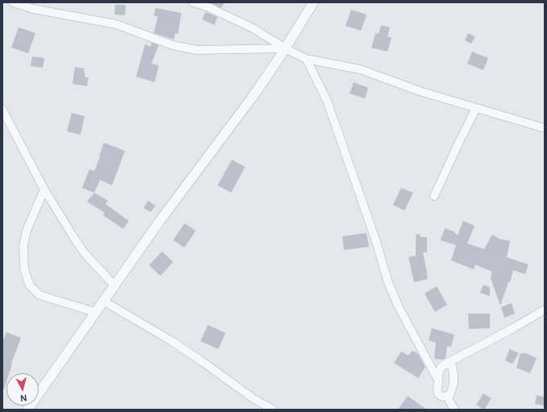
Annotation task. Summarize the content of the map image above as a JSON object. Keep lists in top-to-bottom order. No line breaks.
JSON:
{"north":"bottom"}
